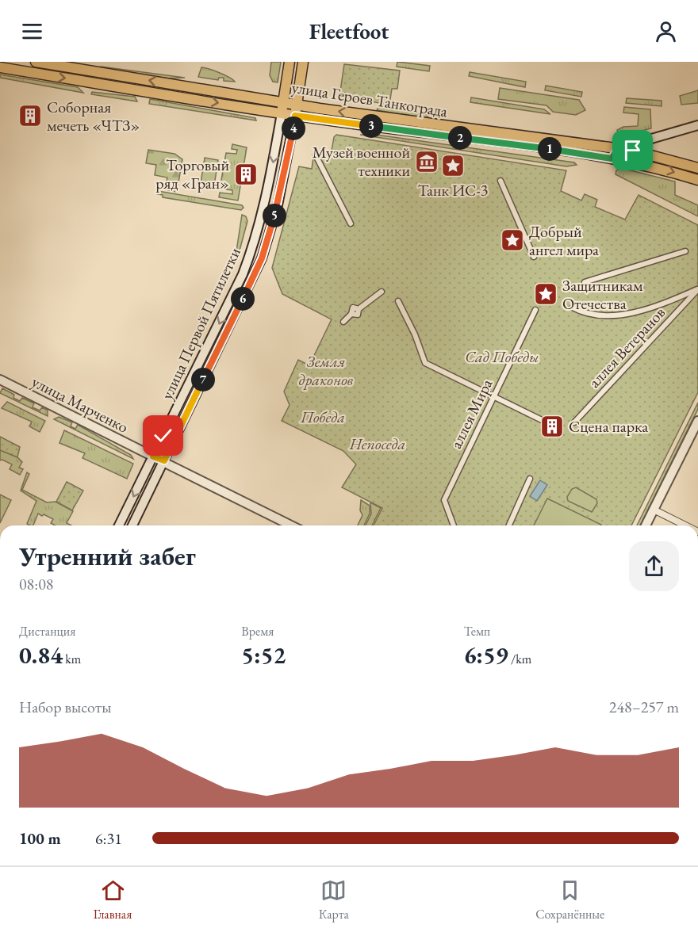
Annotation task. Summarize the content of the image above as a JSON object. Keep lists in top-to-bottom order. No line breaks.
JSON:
{"streets":{"main road":["улица Героев Танкограда","улица Первой Пятилетки","улица Марченко"],"street":["аллея Ветеранов","аллея Мира"]},"crossings":[["улица Героев Танкограда","улица Первой Пятилетки"],["улица Первой Пятилетки","улица Марченко"]],"parks":["Сад Победы","Земля драконов","Победа","Непоседа"],"places":{"building":["Соборная мечеть «ЧТЗ»","Торговый ряд «Гран»","Сцена парка"],"museum":["Музей военной техники"],"place":["Танк ИС-3","Добрый ангел мира","Защитникам Отечества"]},"page":{"header":"Fleetfoot","pins":["3","4","2","1","5","6","7"],"heading":["Утренний забег","08:08"],"stats":[["Дистанция","0.84 km"],["Время","5:52"],["Темп","6:59 /km"]],"chart":["Набор высоты","248–257 m"],"list":[{"name":"100 m","note":"6:31"}],"tabs":["Главная","Карта","Сохранённые"]}}
